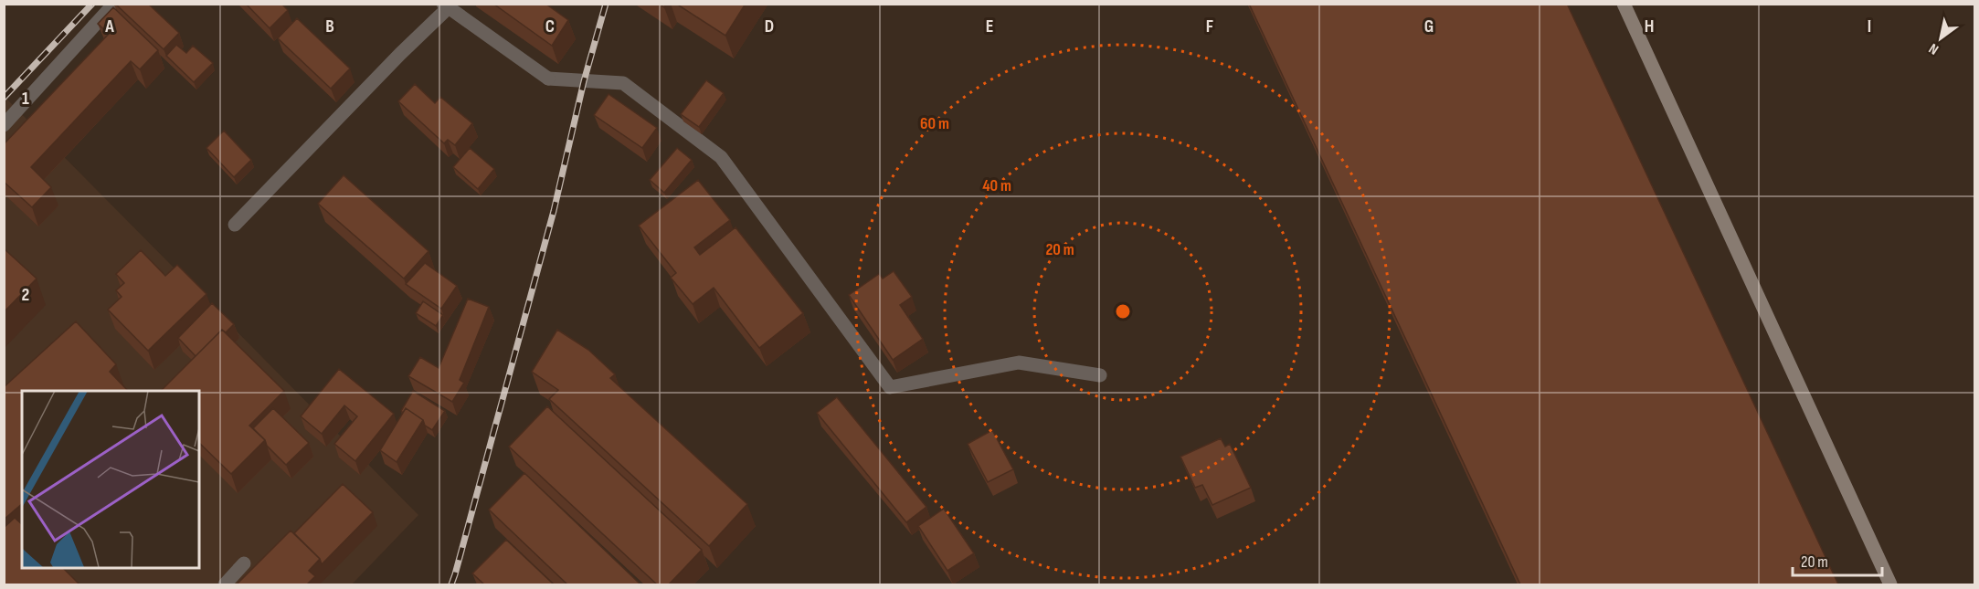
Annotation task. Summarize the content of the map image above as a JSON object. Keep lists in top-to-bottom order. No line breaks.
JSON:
{"scale_bar":"20 m","north":"bottom left","grid":{"columns":["A","B","C","D","E","F","G","H","I"],"rows":["1","2"]},"rings":["60 m","40 m","20 m"]}
